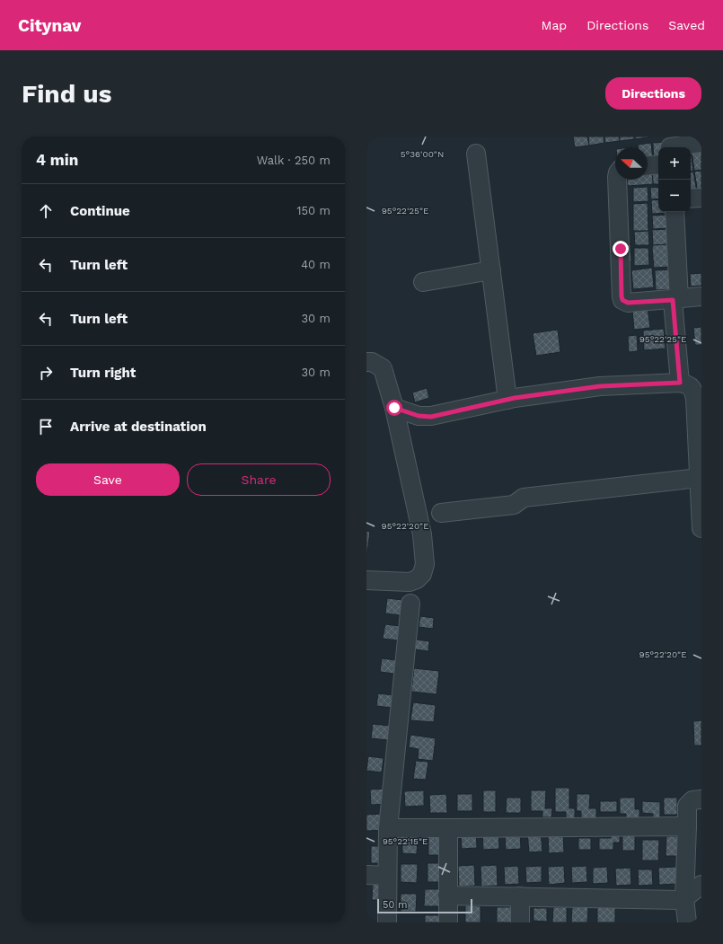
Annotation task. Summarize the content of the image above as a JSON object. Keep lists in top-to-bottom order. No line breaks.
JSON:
{"scale_bar":"50 m","north":"left","page":{"header":"Citynav","nav":["Map","Directions","Saved"],"buttons":["Directions",["Save","Share"]],"title":"Find us","heading":["4 min","Walk · 250 m"],"map_buttons":["+","−"],"list":[["Continue","150 m"],["Turn left","40 m"],["Turn left","30 m"],["Turn right","30 m"],"Arrive at destination"],"scale":"50 m"},"coordinates":["5°36'00\"N","95°22'25\"E","95°22'20\"E","95°22'15\"E"]}
